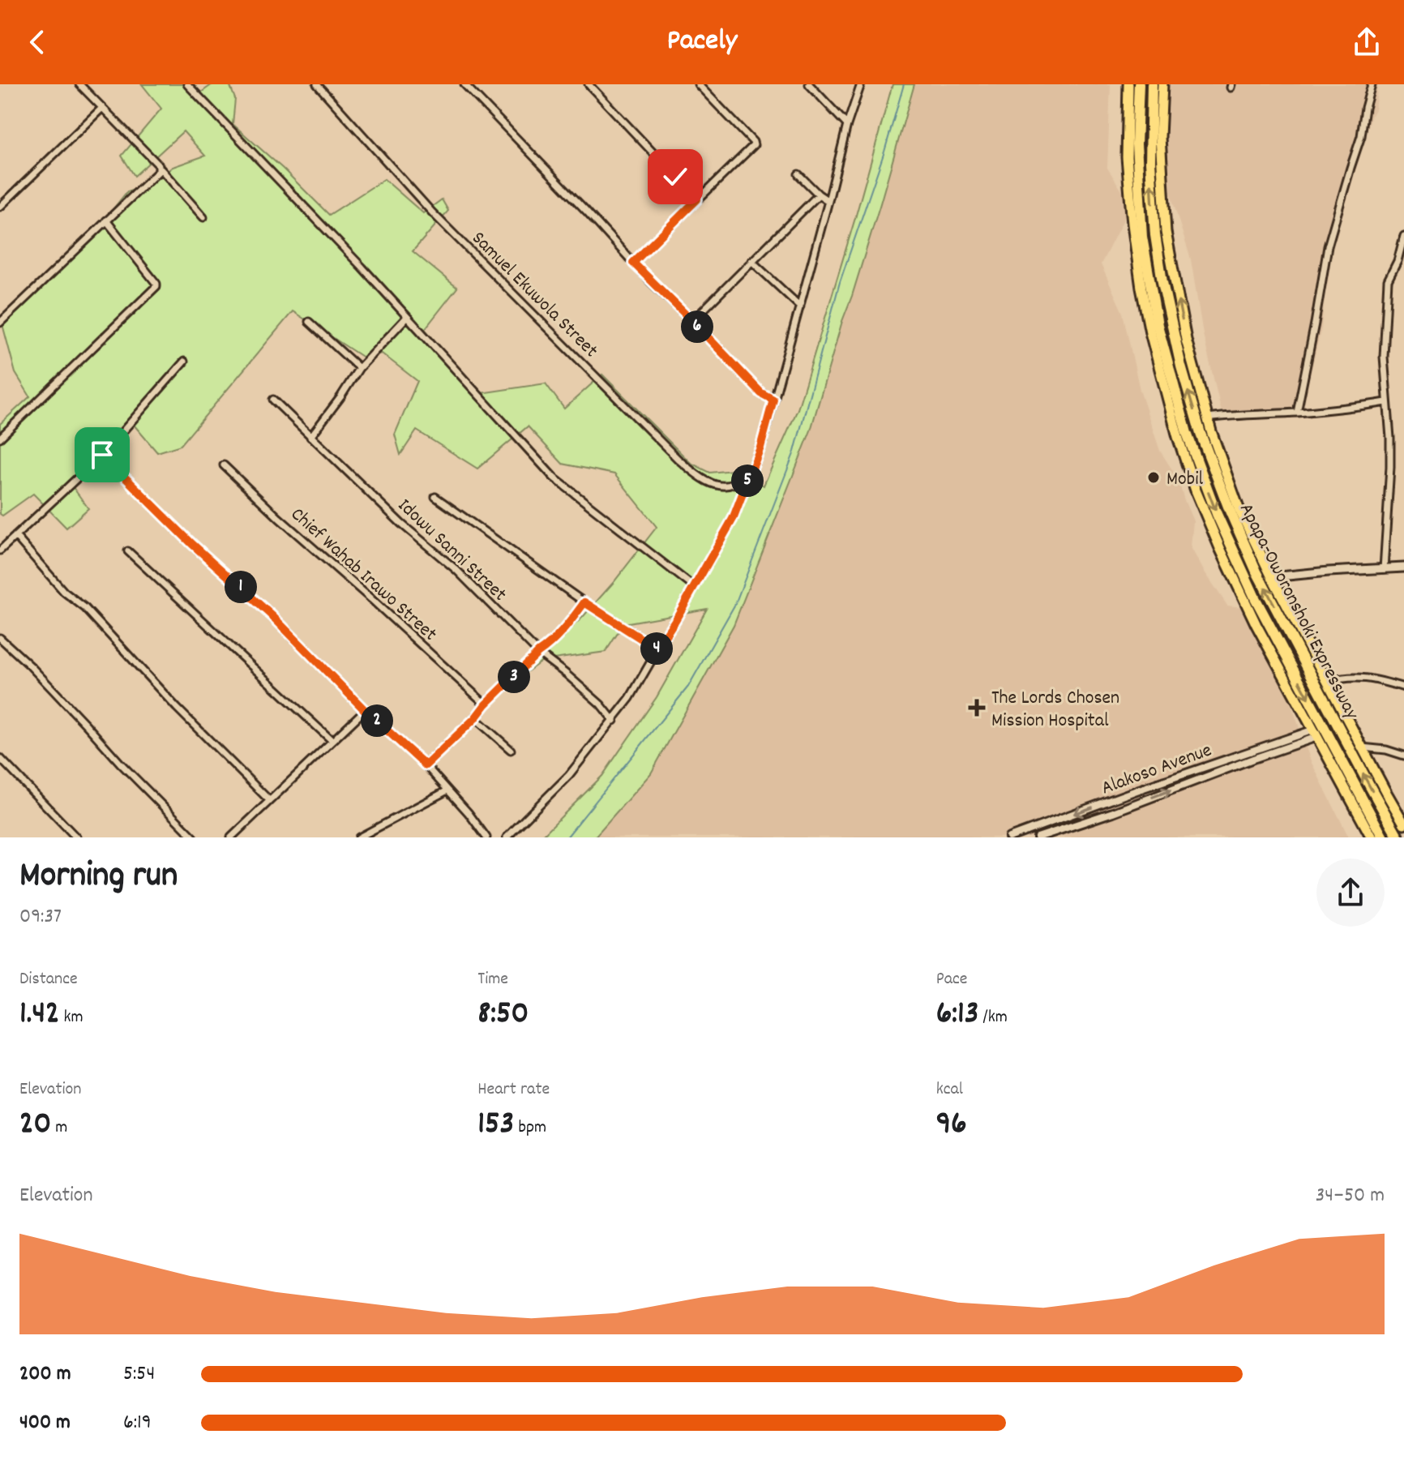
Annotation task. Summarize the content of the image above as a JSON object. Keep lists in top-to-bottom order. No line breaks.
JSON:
{"streets":{"highway":["Apapa-Oworonshoki Expressway"],"street":["Samuel Ekuwola Street","Idowu Sanni Street","Chief Wahab Irawo Street","Alakoso Avenue"]},"crossings":[["Apapa-Oworonshoki Expressway","Alakoso Avenue"]],"places":{"other":["Mobil"],"health":["The Lords Chosen Mission Hospital"]},"page":{"header":"Pacely","pins":["6","5","1","4","3","2"],"heading":["Morning run","09:37"],"stats":[["Distance","1.42 km"],["Time","8:50"],["Pace","6:13 /km"],["Elevation","20 m"],["Heart rate","153 bpm"],["kcal","96"]],"chart":["Elevation","34–50 m"],"list":[{"name":"200 m","note":"5:54"},{"name":"400 m","note":"6:19"}]}}
